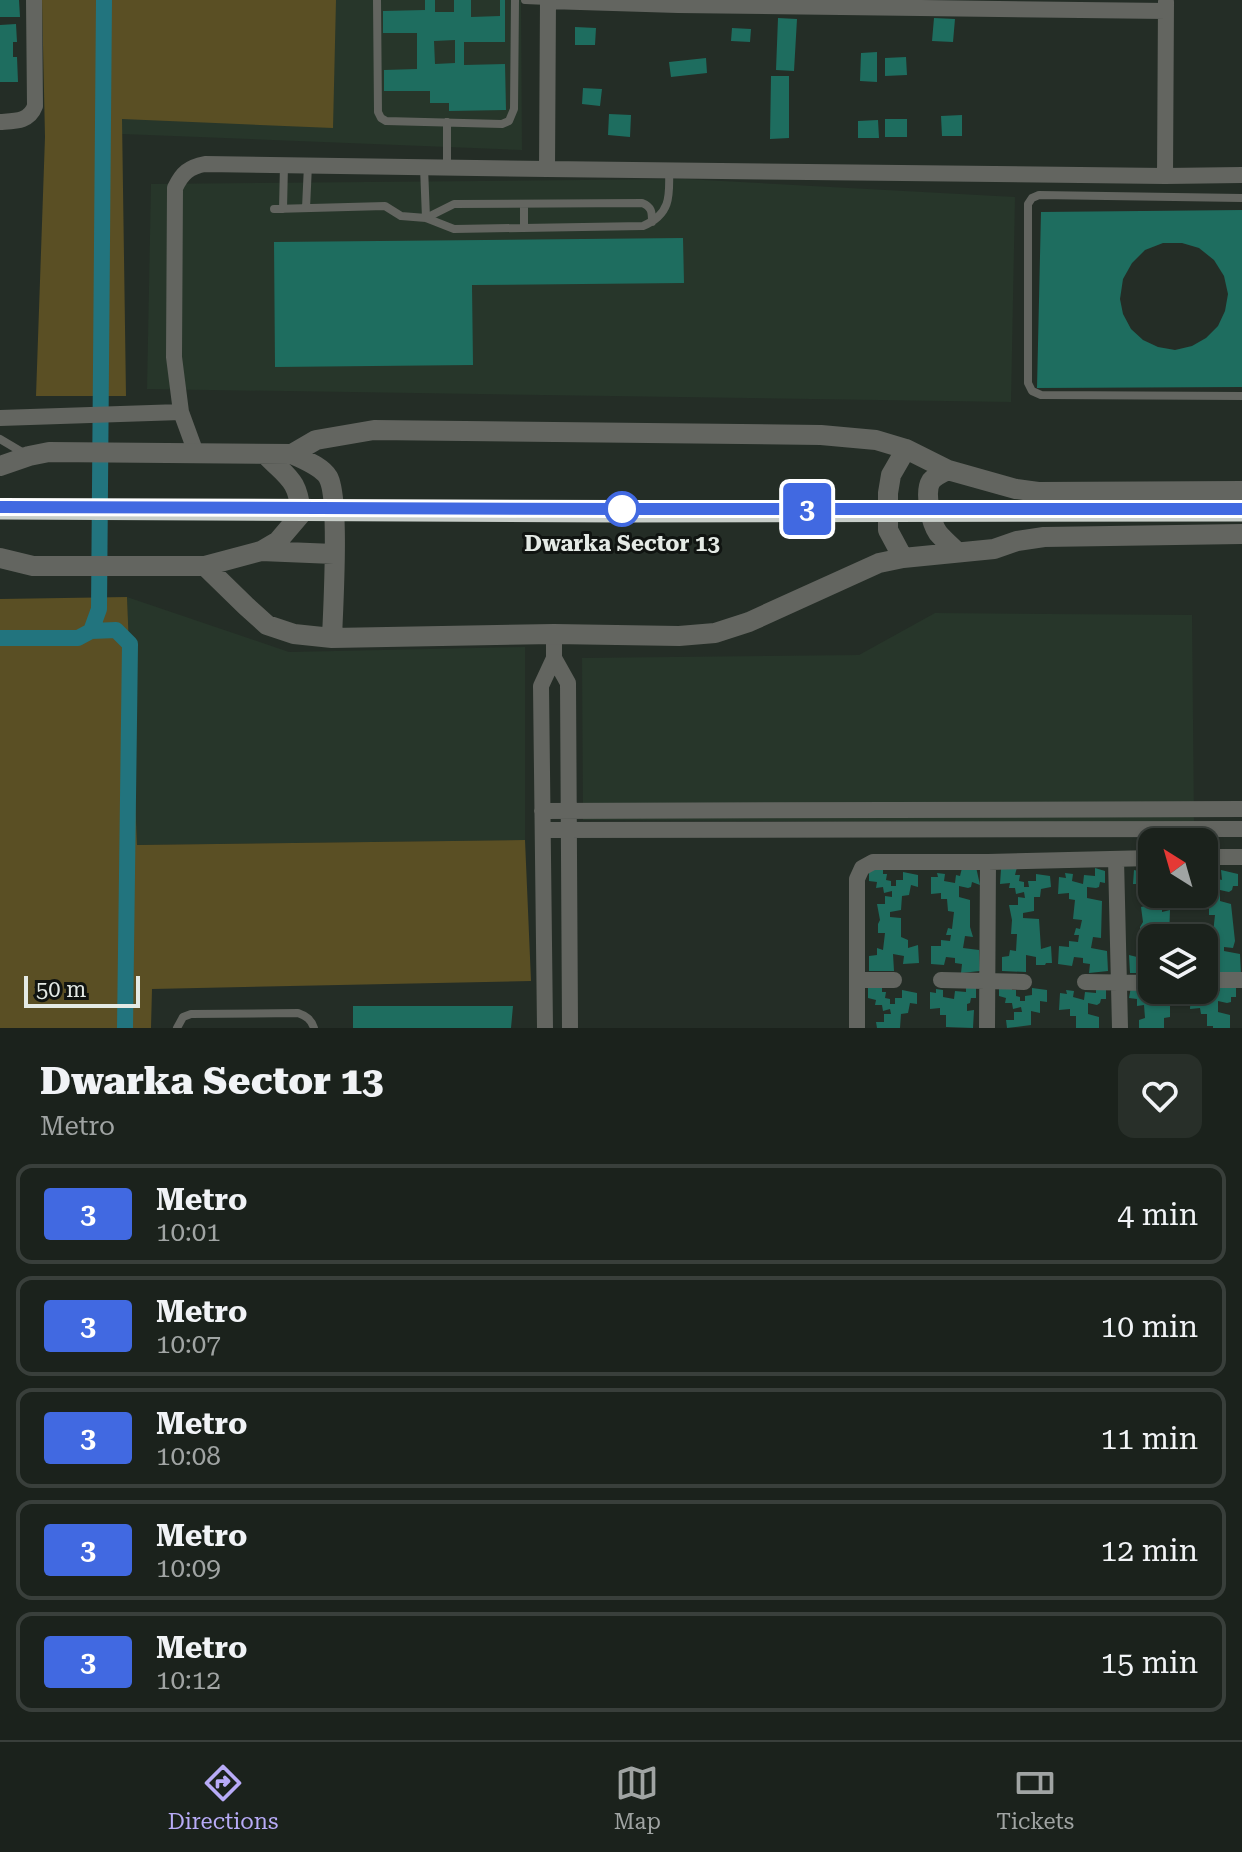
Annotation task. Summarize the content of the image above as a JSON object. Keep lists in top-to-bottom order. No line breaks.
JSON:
{"places":["Dwarka Sector 13"],"lines":["metro line 3"],"scale_bar":"50 m","north":"top left","page":{"on_map":"3","scale":"50 m","heading":["Dwarka Sector 13","Metro"],"list":[{"mark":"3","name":"Metro","note":"10:01","value":"4 min"},{"mark":"3","name":"Metro","note":"10:07","value":"10 min"},{"mark":"3","name":"Metro","note":"10:08","value":"11 min"},{"mark":"3","name":"Metro","note":"10:09","value":"12 min"},{"mark":"3","name":"Metro","note":"10:12","value":"15 min"}],"tabs":["Directions","Map","Tickets"]}}
